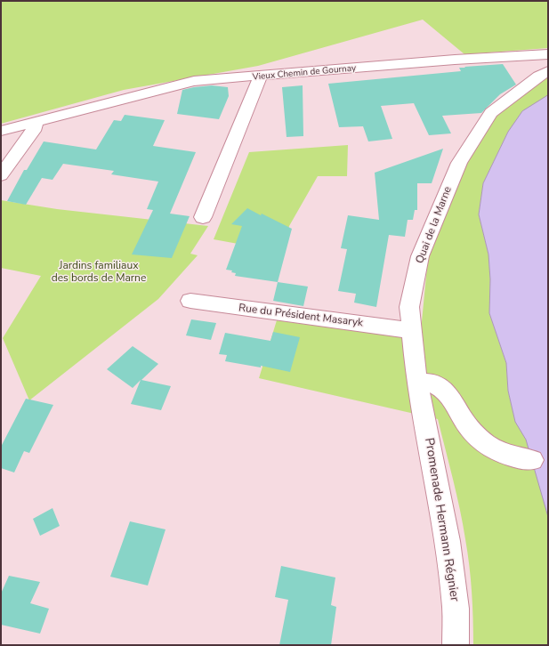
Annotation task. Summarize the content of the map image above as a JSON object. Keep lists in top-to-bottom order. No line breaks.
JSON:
{"streets":{"street":["Vieux Chemin de Gournay","Quai de la Marne","Rue du Président Masaryk","Promenade Hermann Régnier"]},"crossings":[["Quai de la Marne","Rue du Président Masaryk"],["Quai de la Marne","Promenade Hermann Régnier"]],"parks":["Jardins familiaux des bords de Marne"]}
